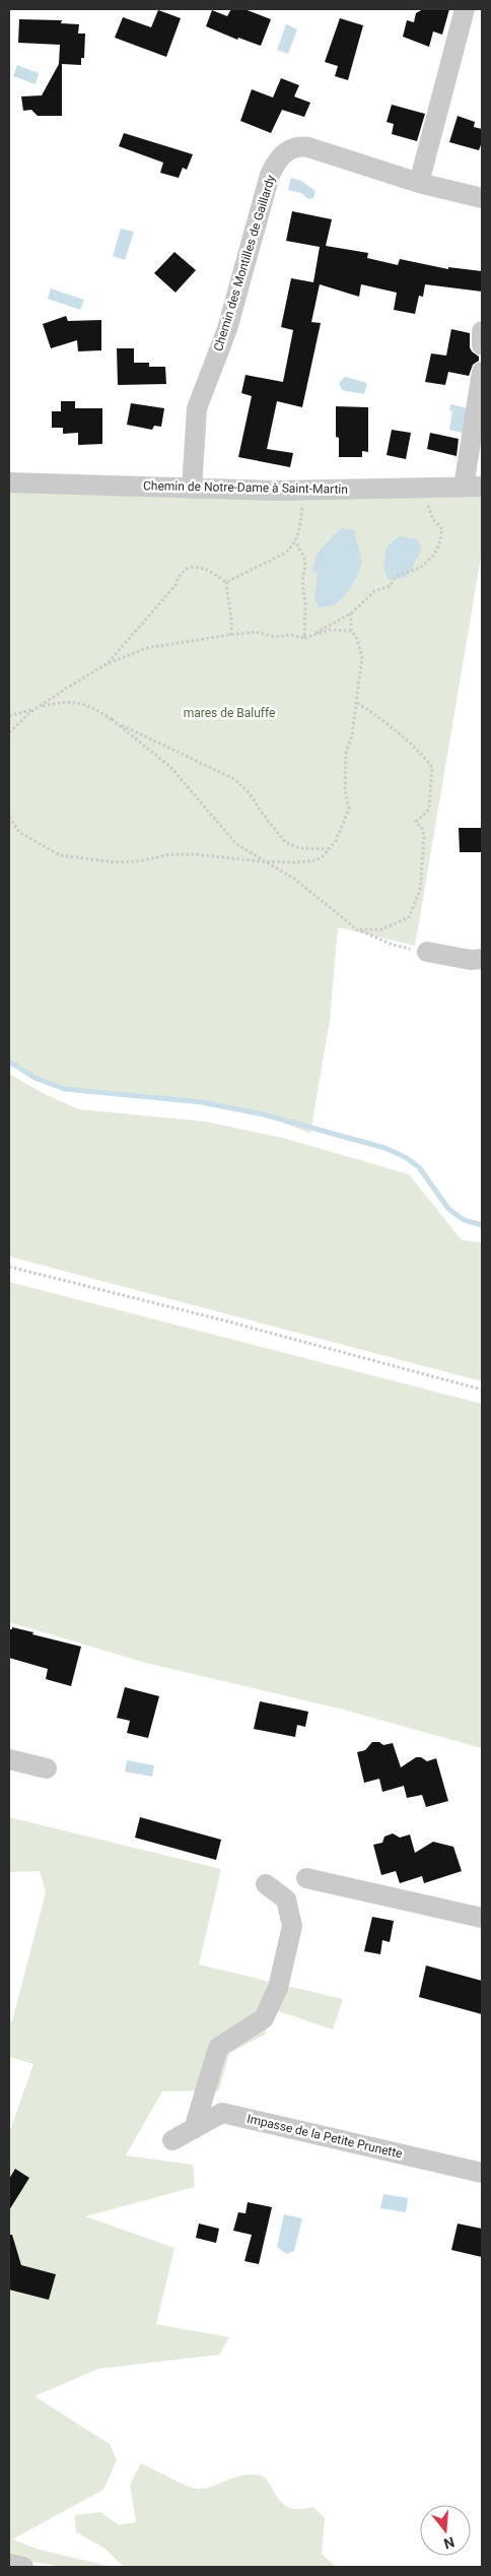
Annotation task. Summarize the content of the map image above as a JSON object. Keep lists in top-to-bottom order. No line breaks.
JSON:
{"streets":{"street":["Chemin des Montilles de Gaillardy","Chemin de Notre-Dame à Saint-Martin","Impasse de la Petite Prunette"]},"crossings":[["Chemin des Montilles de Gaillardy","Chemin de Notre-Dame à Saint-Martin"]],"parks":["mares de Baluffe"],"north":"bottom"}
